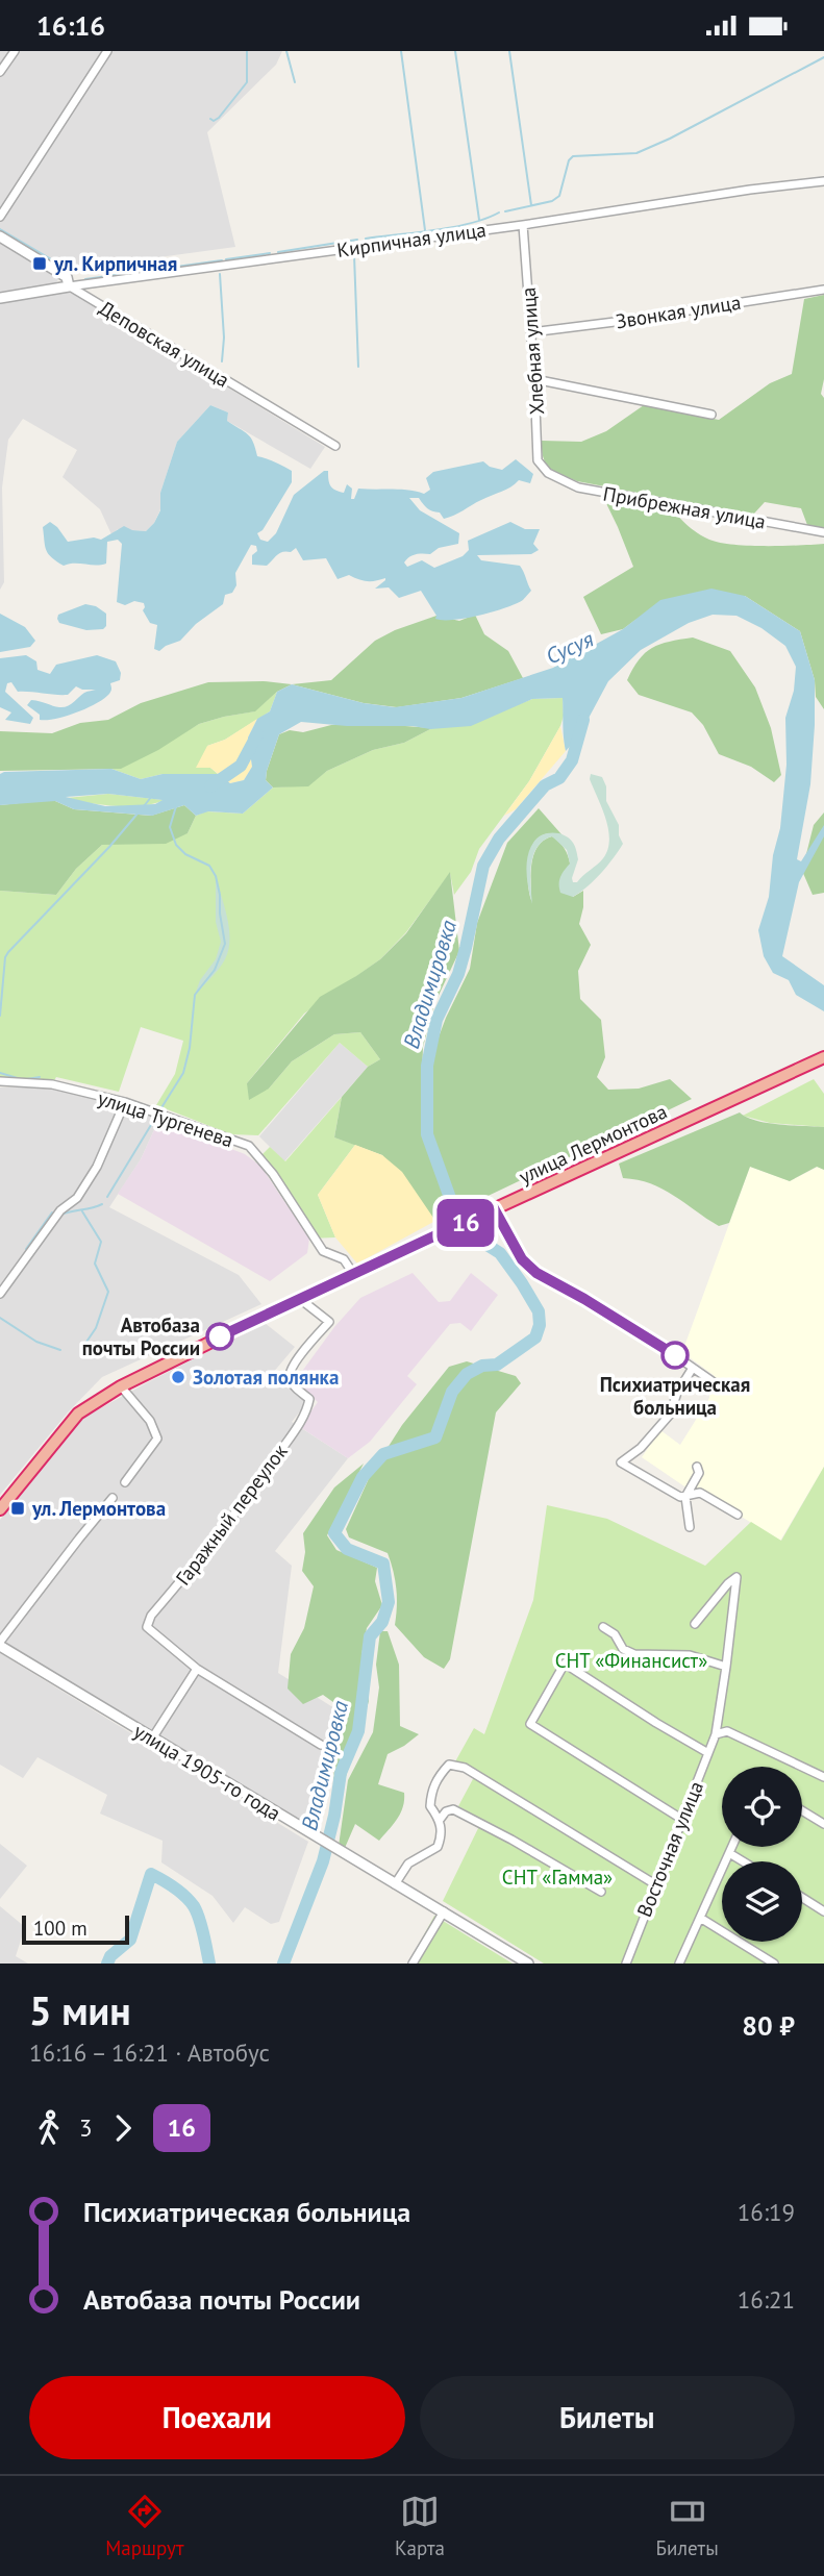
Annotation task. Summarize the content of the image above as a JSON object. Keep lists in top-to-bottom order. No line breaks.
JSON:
{"streets":{"highway":["улица Лермонтова"],"street":["Кирпичная улица","Звонкая улица","Деповская улица","Хлебная улица","Прибрежная улица","улица Тургенева","Гаражный переулок","улица 1905-го года","Восточная улица"]},"crossings":[["Кирпичная улица","Деповская улица"],["Кирпичная улица","Хлебная улица"],["Звонкая улица","Хлебная улица"],["Хлебная улица","Прибрежная улица"],["улица Тургенева","улица Лермонтова"],["улица Лермонтова","Гаражный переулок"]],"water":["Сусуя","Владимировка"],"parks":["СНТ «Финансист»","СНТ «Гамма»"],"places":{"transit":["ул. Кирпичная","ул. Лермонтова"],"other":["Автобаза почты России","Психиатрическая больница","Золотая полянка"]},"lines":["bus line 16"],"scale_bar":"100 m","page":{"status":"16:16","on_map":"16","scale":"100 m","heading":["5 мин","16:16 – 16:21 · Автобус","80 ₽"],"legs":["3","16"],"list":[{"name":"Психиатрическая больница","value":"16:19"},{"name":"Автобаза почты России","value":"16:21"}],"buttons":["Поехали","Билеты"],"tabs":["Маршрут","Карта","Билеты"]}}
